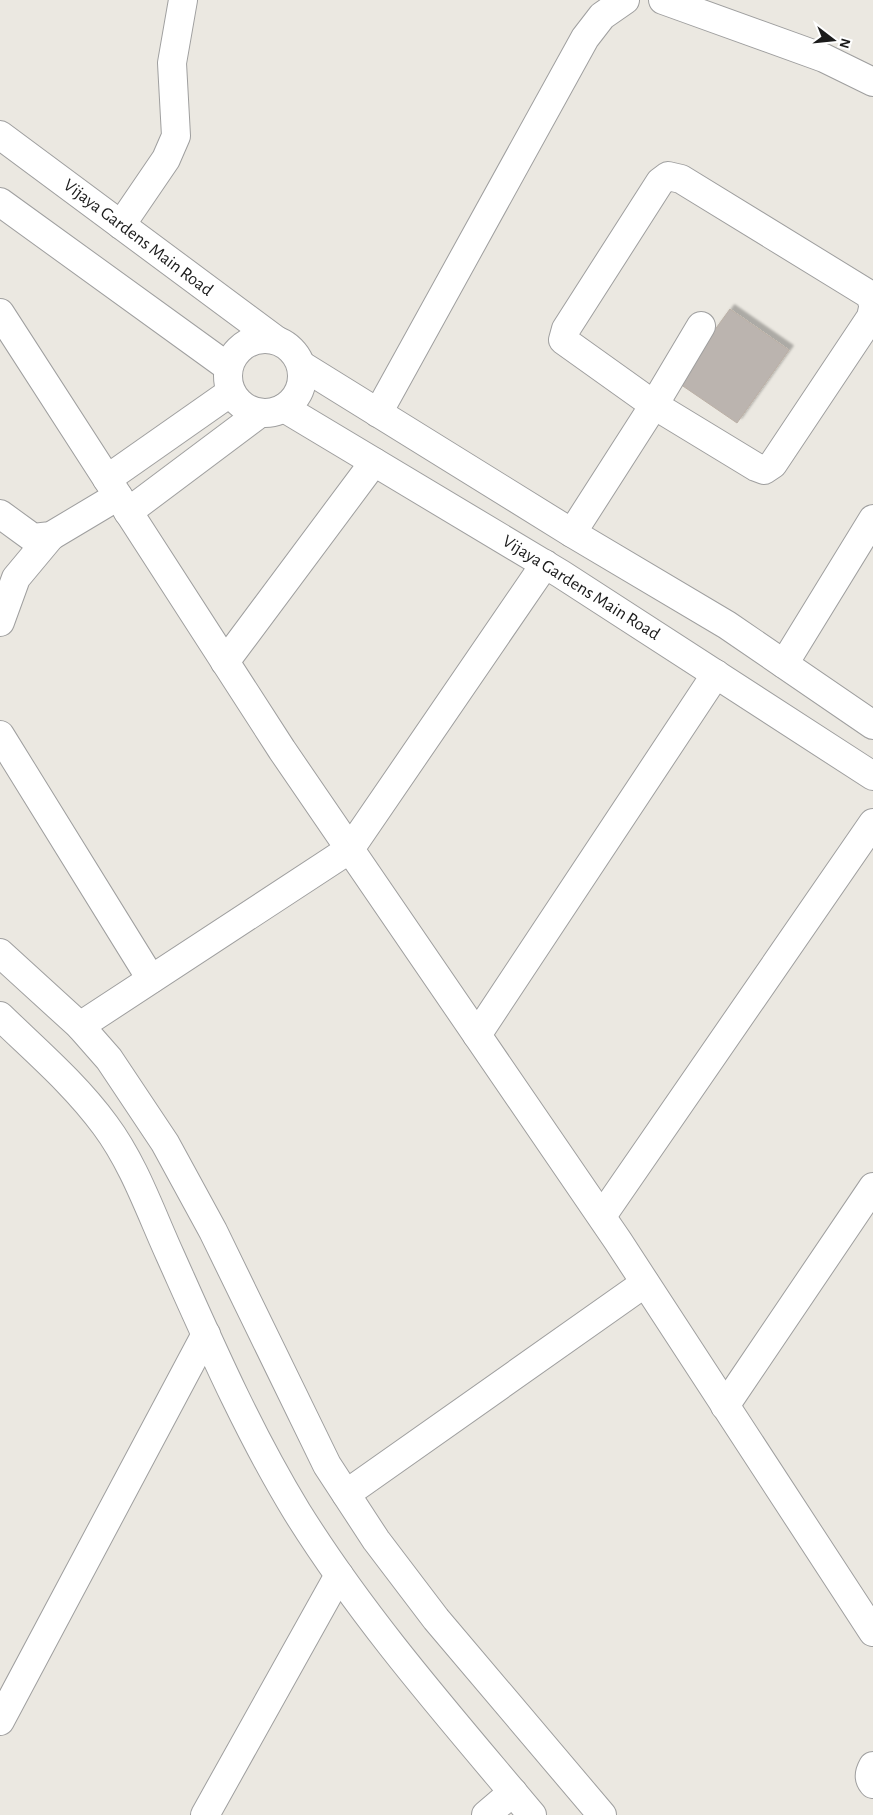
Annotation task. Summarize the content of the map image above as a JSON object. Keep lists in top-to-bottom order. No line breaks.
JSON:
{"streets":{"street":["Vijaya Gardens Main Road"]},"north":"right"}
